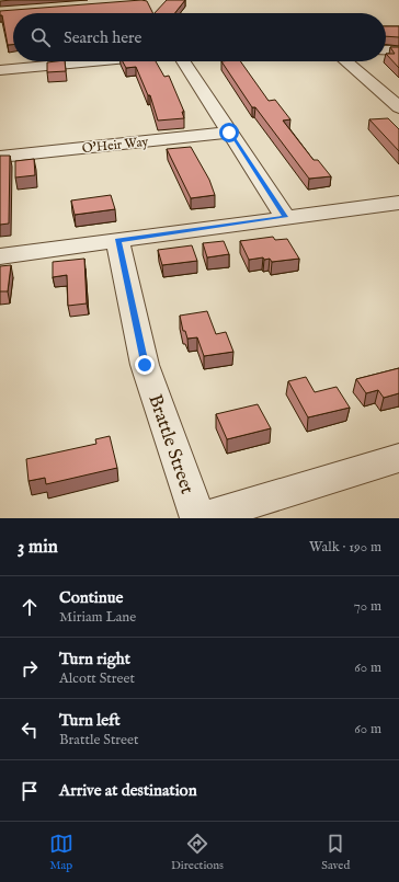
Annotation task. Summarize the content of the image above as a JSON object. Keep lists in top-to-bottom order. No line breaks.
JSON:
{"streets":{"street":["O'Heir Way","Brattle Street"]},"page":{"search":"Search here","heading":["3 min","Walk · 190 m"],"list":[["Continue","Miriam Lane","70 m"],["Turn right","Alcott Street","60 m"],["Turn left","Brattle Street","60 m"],"Arrive at destination"],"nav":["Map","Directions","Saved"]}}
